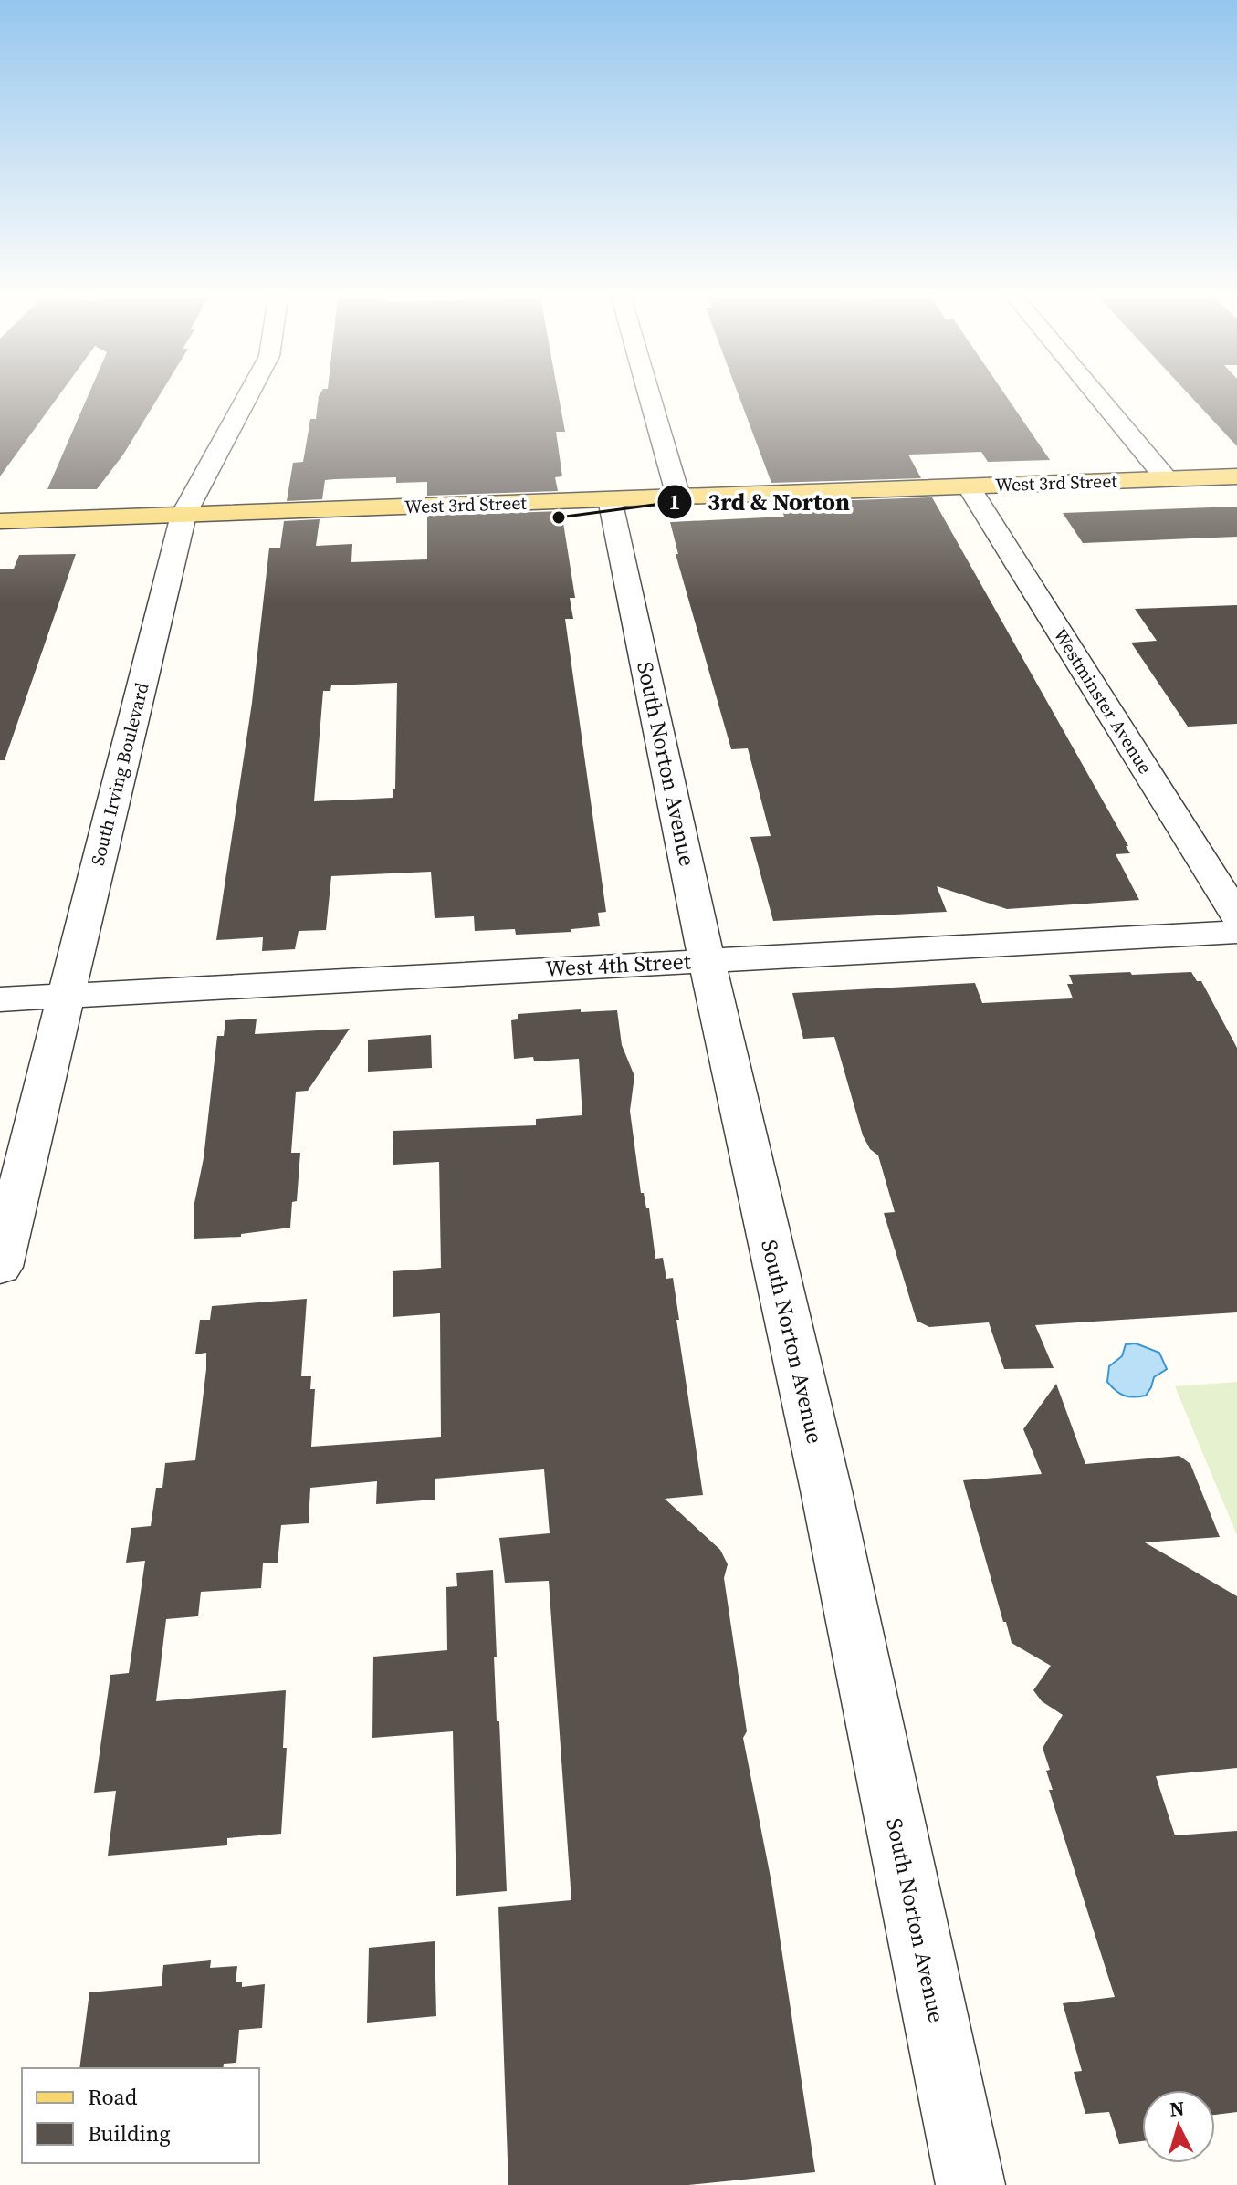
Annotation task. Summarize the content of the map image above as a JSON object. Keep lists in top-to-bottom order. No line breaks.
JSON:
{"streets":{"main road":["West 3rd Street"],"street":["Westminster Avenue","South Norton Avenue","South Irving Boulevard","West 4th Street"]},"crossings":[["West 3rd Street","Westminster Avenue"],["West 3rd Street","South Norton Avenue"],["West 3rd Street","South Irving Boulevard"],["South Norton Avenue","West 4th Street"],["South Irving Boulevard","West 4th Street"]],"places":["3rd & Norton"],"legend":["Road","Building"],"north":"top"}
